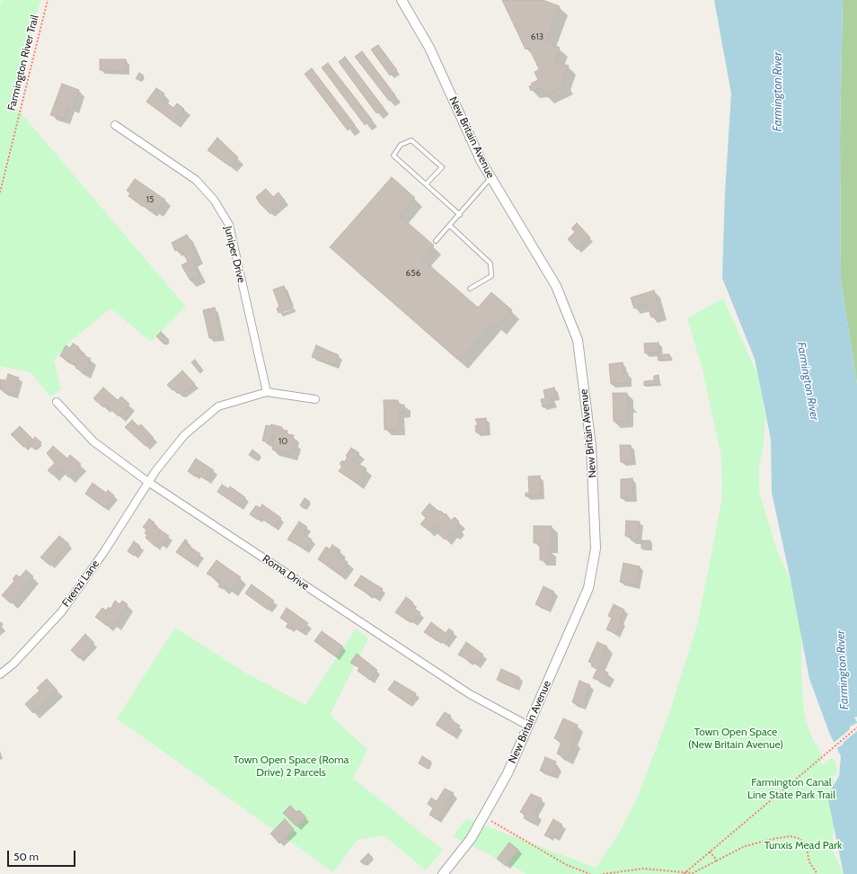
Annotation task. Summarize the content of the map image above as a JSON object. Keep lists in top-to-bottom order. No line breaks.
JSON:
{"streets":{"street":["New Britain Avenue","Juniper Drive","Roma Drive","Firenzi Lane"],"path":["Farmington River Trail"]},"crossings":[["New Britain Avenue","Roma Drive"],["Juniper Drive","Firenzi Lane"],["Roma Drive","Firenzi Lane"]],"water":["Farmington River"],"parks":["Town Open Space (New Britain Avenue)","Town Open Space (Roma Drive) 2 Parcels","Farmington Canal Line State Park Trail","Tunxis Mead Park"],"house_numbers":["613","15","656","10"],"scale_bar":"50 m"}
